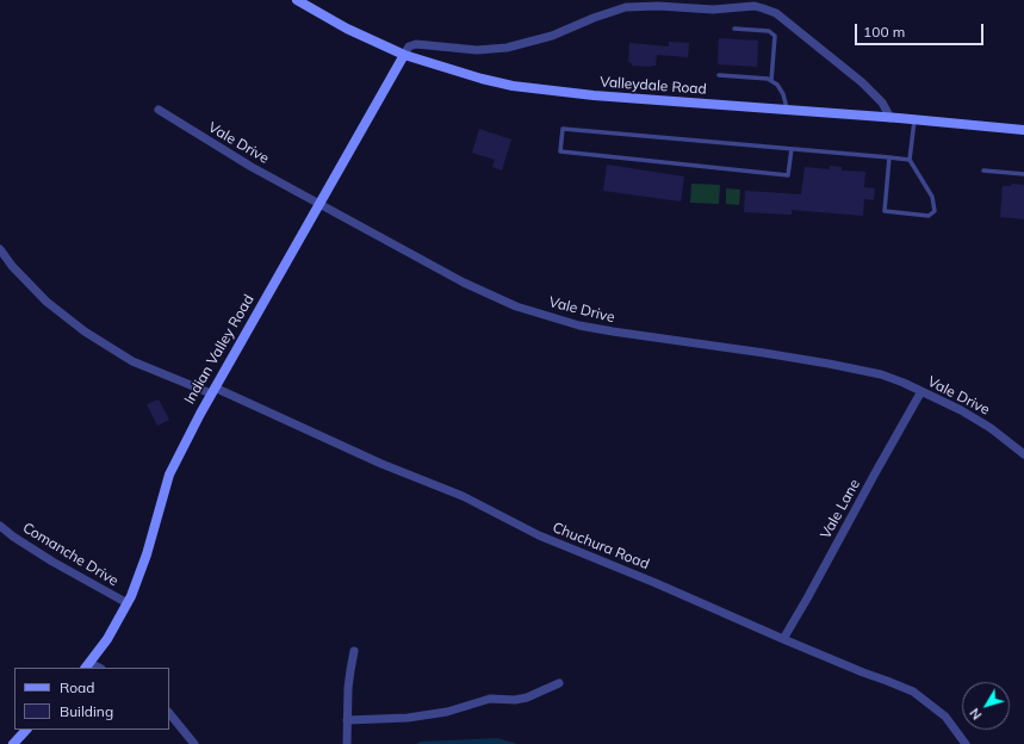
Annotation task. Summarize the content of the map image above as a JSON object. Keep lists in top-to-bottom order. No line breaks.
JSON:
{"streets":{"main road":["Valleydale Road","Indian Valley Road"],"street":["Vale Drive","Vale Lane","Chuchura Road","Comanche Drive"]},"crossings":[["Valleydale Road","Indian Valley Road"],["Vale Drive","Indian Valley Road"],["Vale Drive","Vale Lane"],["Indian Valley Road","Chuchura Road"],["Indian Valley Road","Comanche Drive"],["Vale Lane","Chuchura Road"]],"legend":["Road","Building"],"scale_bar":"100 m","north":"bottom left"}
